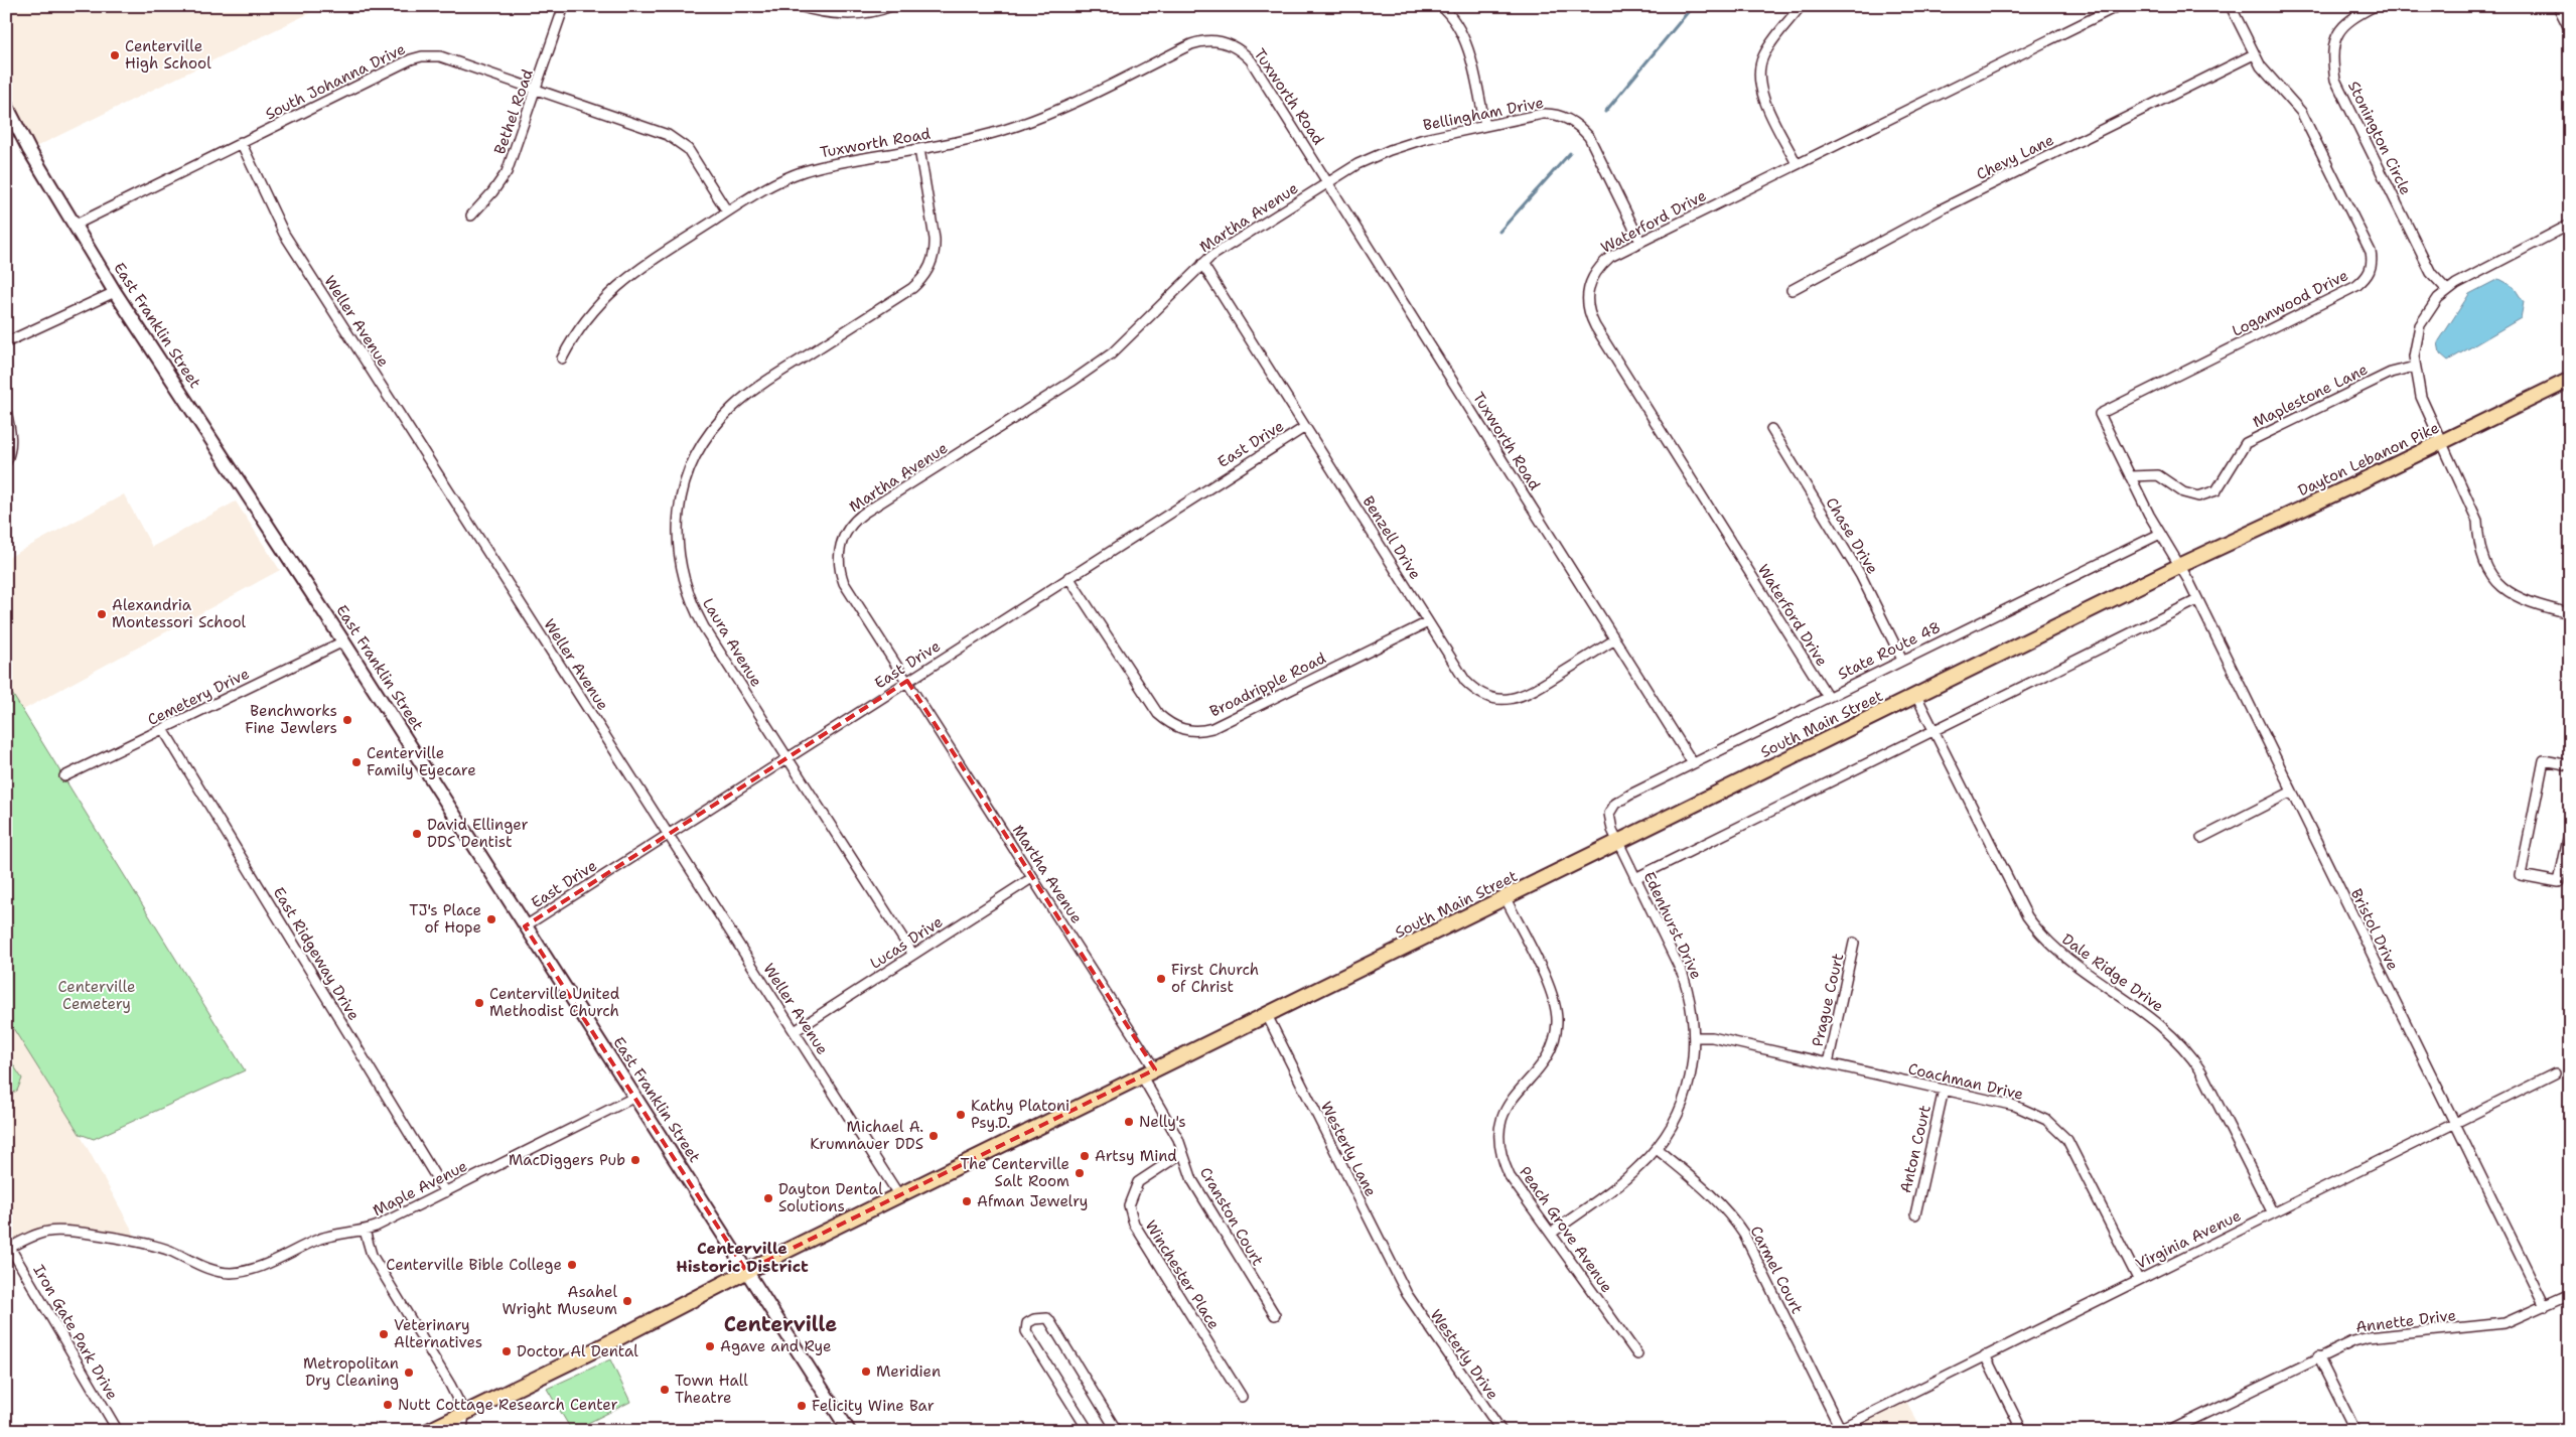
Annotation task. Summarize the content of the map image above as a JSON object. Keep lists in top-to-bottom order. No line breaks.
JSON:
{"streets":{"main road":["Dayton Lebanon Pike","South Main Street"],"street":["South Johanna Drive","Tuxworth Road","Bethel Road","Bellingham Drive","Stonington Circle","Chevy Lane","Martha Avenue","Waterford Drive","Loganwood Drive","Weller Avenue","East Franklin Street","Maplestone Lane","East Drive","Chase Drive","Benzell Drive","Laura Avenue","State Route 48","Broadripple Road","Cemetery Drive","Edenhurst Drive","Bristol Drive","Lucas Drive","East Ridgeway Drive","Dale Ridge Drive","Prague Court","Coachman Drive","Westerly Lane","Anton Court","Maple Avenue","Cranston Court","Peach Grove Avenue","Virginia Avenue","Carmel Court","Winchester Place","Annette Drive","Iron Gate Park Drive","Westerly Drive"]},"crossings":[["South Johanna Drive","Tuxworth Road"],["South Johanna Drive","Bethel Road"],["South Johanna Drive","Weller Avenue"],["South Johanna Drive","East Franklin Street"],["Tuxworth Road","Bellingham Drive"],["Tuxworth Road","Martha Avenue"],["Tuxworth Road","Benzell Drive"],["Tuxworth Road","Laura Avenue"],["Tuxworth Road","State Route 48"],["Bellingham Drive","Martha Avenue"],["Bellingham Drive","Waterford Drive"],["Chevy Lane","Loganwood Drive"],["Martha Avenue","East Drive"],["Martha Avenue","Benzell Drive"],["Martha Avenue","South Main Street"],["Martha Avenue","Lucas Drive"],["Waterford Drive","State Route 48"],["Loganwood Drive","Maplestone Lane"],["Loganwood Drive","Dayton Lebanon Pike"],["Loganwood Drive","State Route 48"],["Loganwood Drive","South Main Street"],["Loganwood Drive","Bristol Drive"],["Weller Avenue","East Drive"],["Weller Avenue","South Main Street"],["Weller Avenue","Lucas Drive"],["East Franklin Street","East Drive"],["East Franklin Street","Cemetery Drive"],["East Franklin Street","South Main Street"],["East Franklin Street","Maple Avenue"],["East Drive","Benzell Drive"],["East Drive","Laura Avenue"],["East Drive","Broadripple Road"],["Dayton Lebanon Pike","South Main Street"],["Dayton Lebanon Pike","Bristol Drive"],["Chase Drive","State Route 48"],["Benzell Drive","Broadripple Road"],["Laura Avenue","Lucas Drive"],["State Route 48","South Main Street"],["State Route 48","Edenhurst Drive"],["Cemetery Drive","East Ridgeway Drive"],["South Main Street","Edenhurst Drive"],["South Main Street","Bristol Drive"],["South Main Street","Dale Ridge Drive"],["South Main Street","Westerly Lane"],["South Main Street","Cranston Court"],["South Main Street","Peach Grove Avenue"],["Edenhurst Drive","Coachman Drive"],["Edenhurst Drive","Peach Grove Avenue"],["Edenhurst Drive","Carmel Court"],["Bristol Drive","Virginia Avenue"],["Bristol Drive","Annette Drive"],["East Ridgeway Drive","Maple Avenue"],["Dale Ridge Drive","Virginia Avenue"],["Prague Court","Coachman Drive"],["Coachman Drive","Anton Court"],["Coachman Drive","Virginia Avenue"],["Westerly Lane","Westerly Drive"],["Maple Avenue","Iron Gate Park Drive"],["Cranston Court","Winchester Place"],["Virginia Avenue","Carmel Court"]],"districts":["Centerville Historic District","Centerville"],"parks":["Centerville Cemetery"],"places":["Centerville High School","Alexandria Montessori School","Benchworks Fine Jewlers","Centerville Family Eyecare","David Ellinger DDS Dentist","TJ's Place of Hope","First Church of Christ","Centerville United Methodist Church","Kathy Platoni Psy.D.","Nelly's","Michael A. Krumnauer DDS","Artsy Mind","MacDiggers Pub","The Centerville Salt Room","Dayton Dental Solutions","Afman Jewelry","Centerville Bible College","Asahel Wright Museum","Veterinary Alternatives","Agave and Rye","Doctor Al Dental","Meridien","Metropolitan Dry Cleaning","Town Hall Theatre","Nutt Cottage Research Center","Felicity Wine Bar"]}
